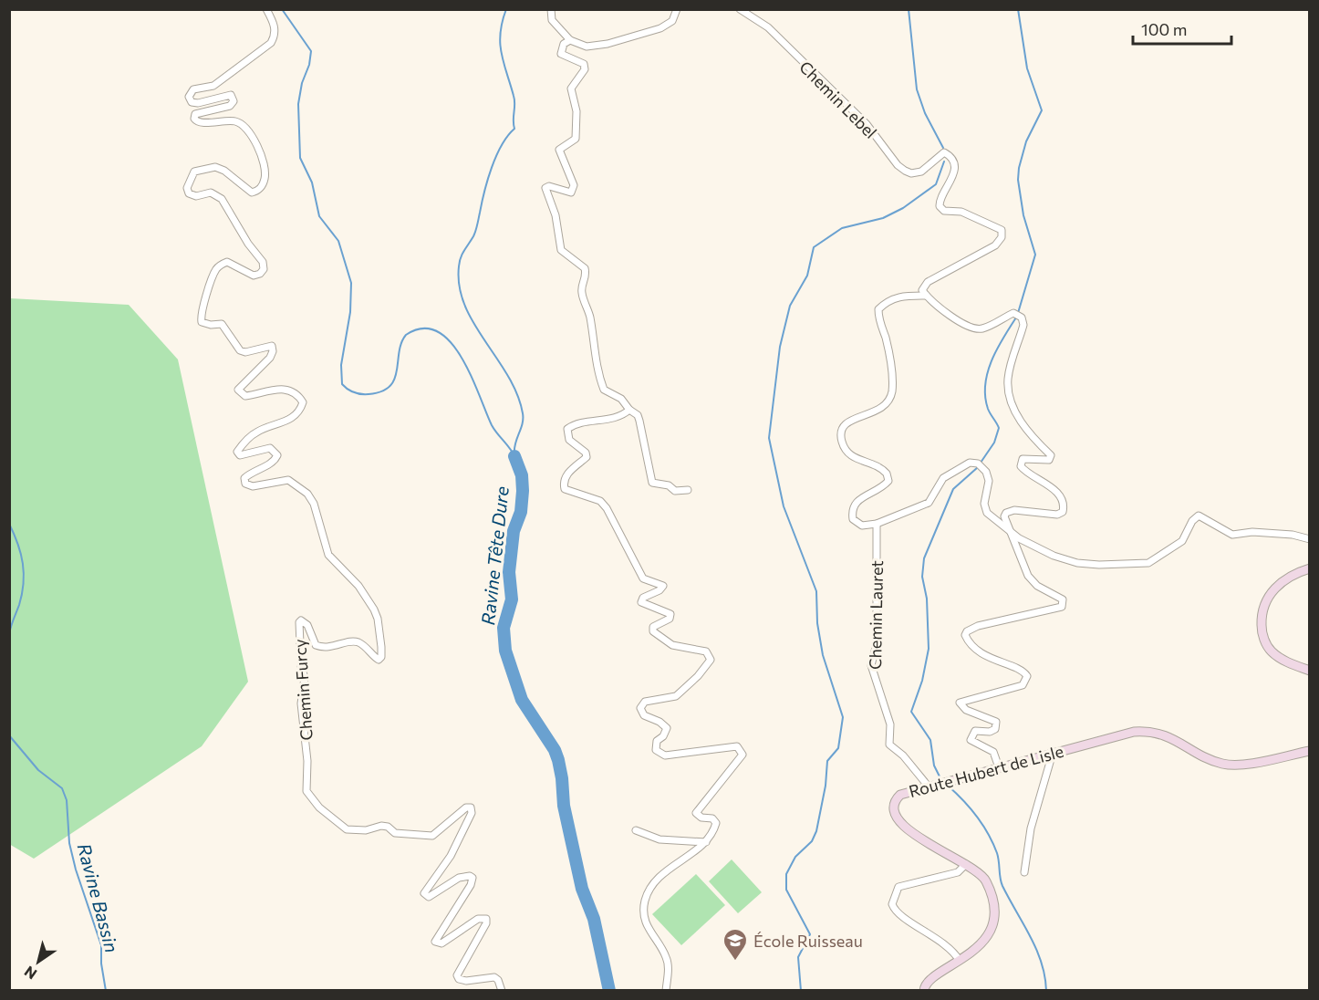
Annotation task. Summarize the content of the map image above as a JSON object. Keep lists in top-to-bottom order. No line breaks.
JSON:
{"streets":{"main road":["Route Hubert de Lisle"],"street":["Chemin Lebel","Chemin Lauret","Chemin Furcy"]},"crossings":[["Chemin Lauret","Route Hubert de Lisle"]],"water":["Ravine Tête Dure","Ravine Bassin"],"places":{"school or university":["École Ruisseau"]},"scale_bar":"100 m","north":"bottom left"}
